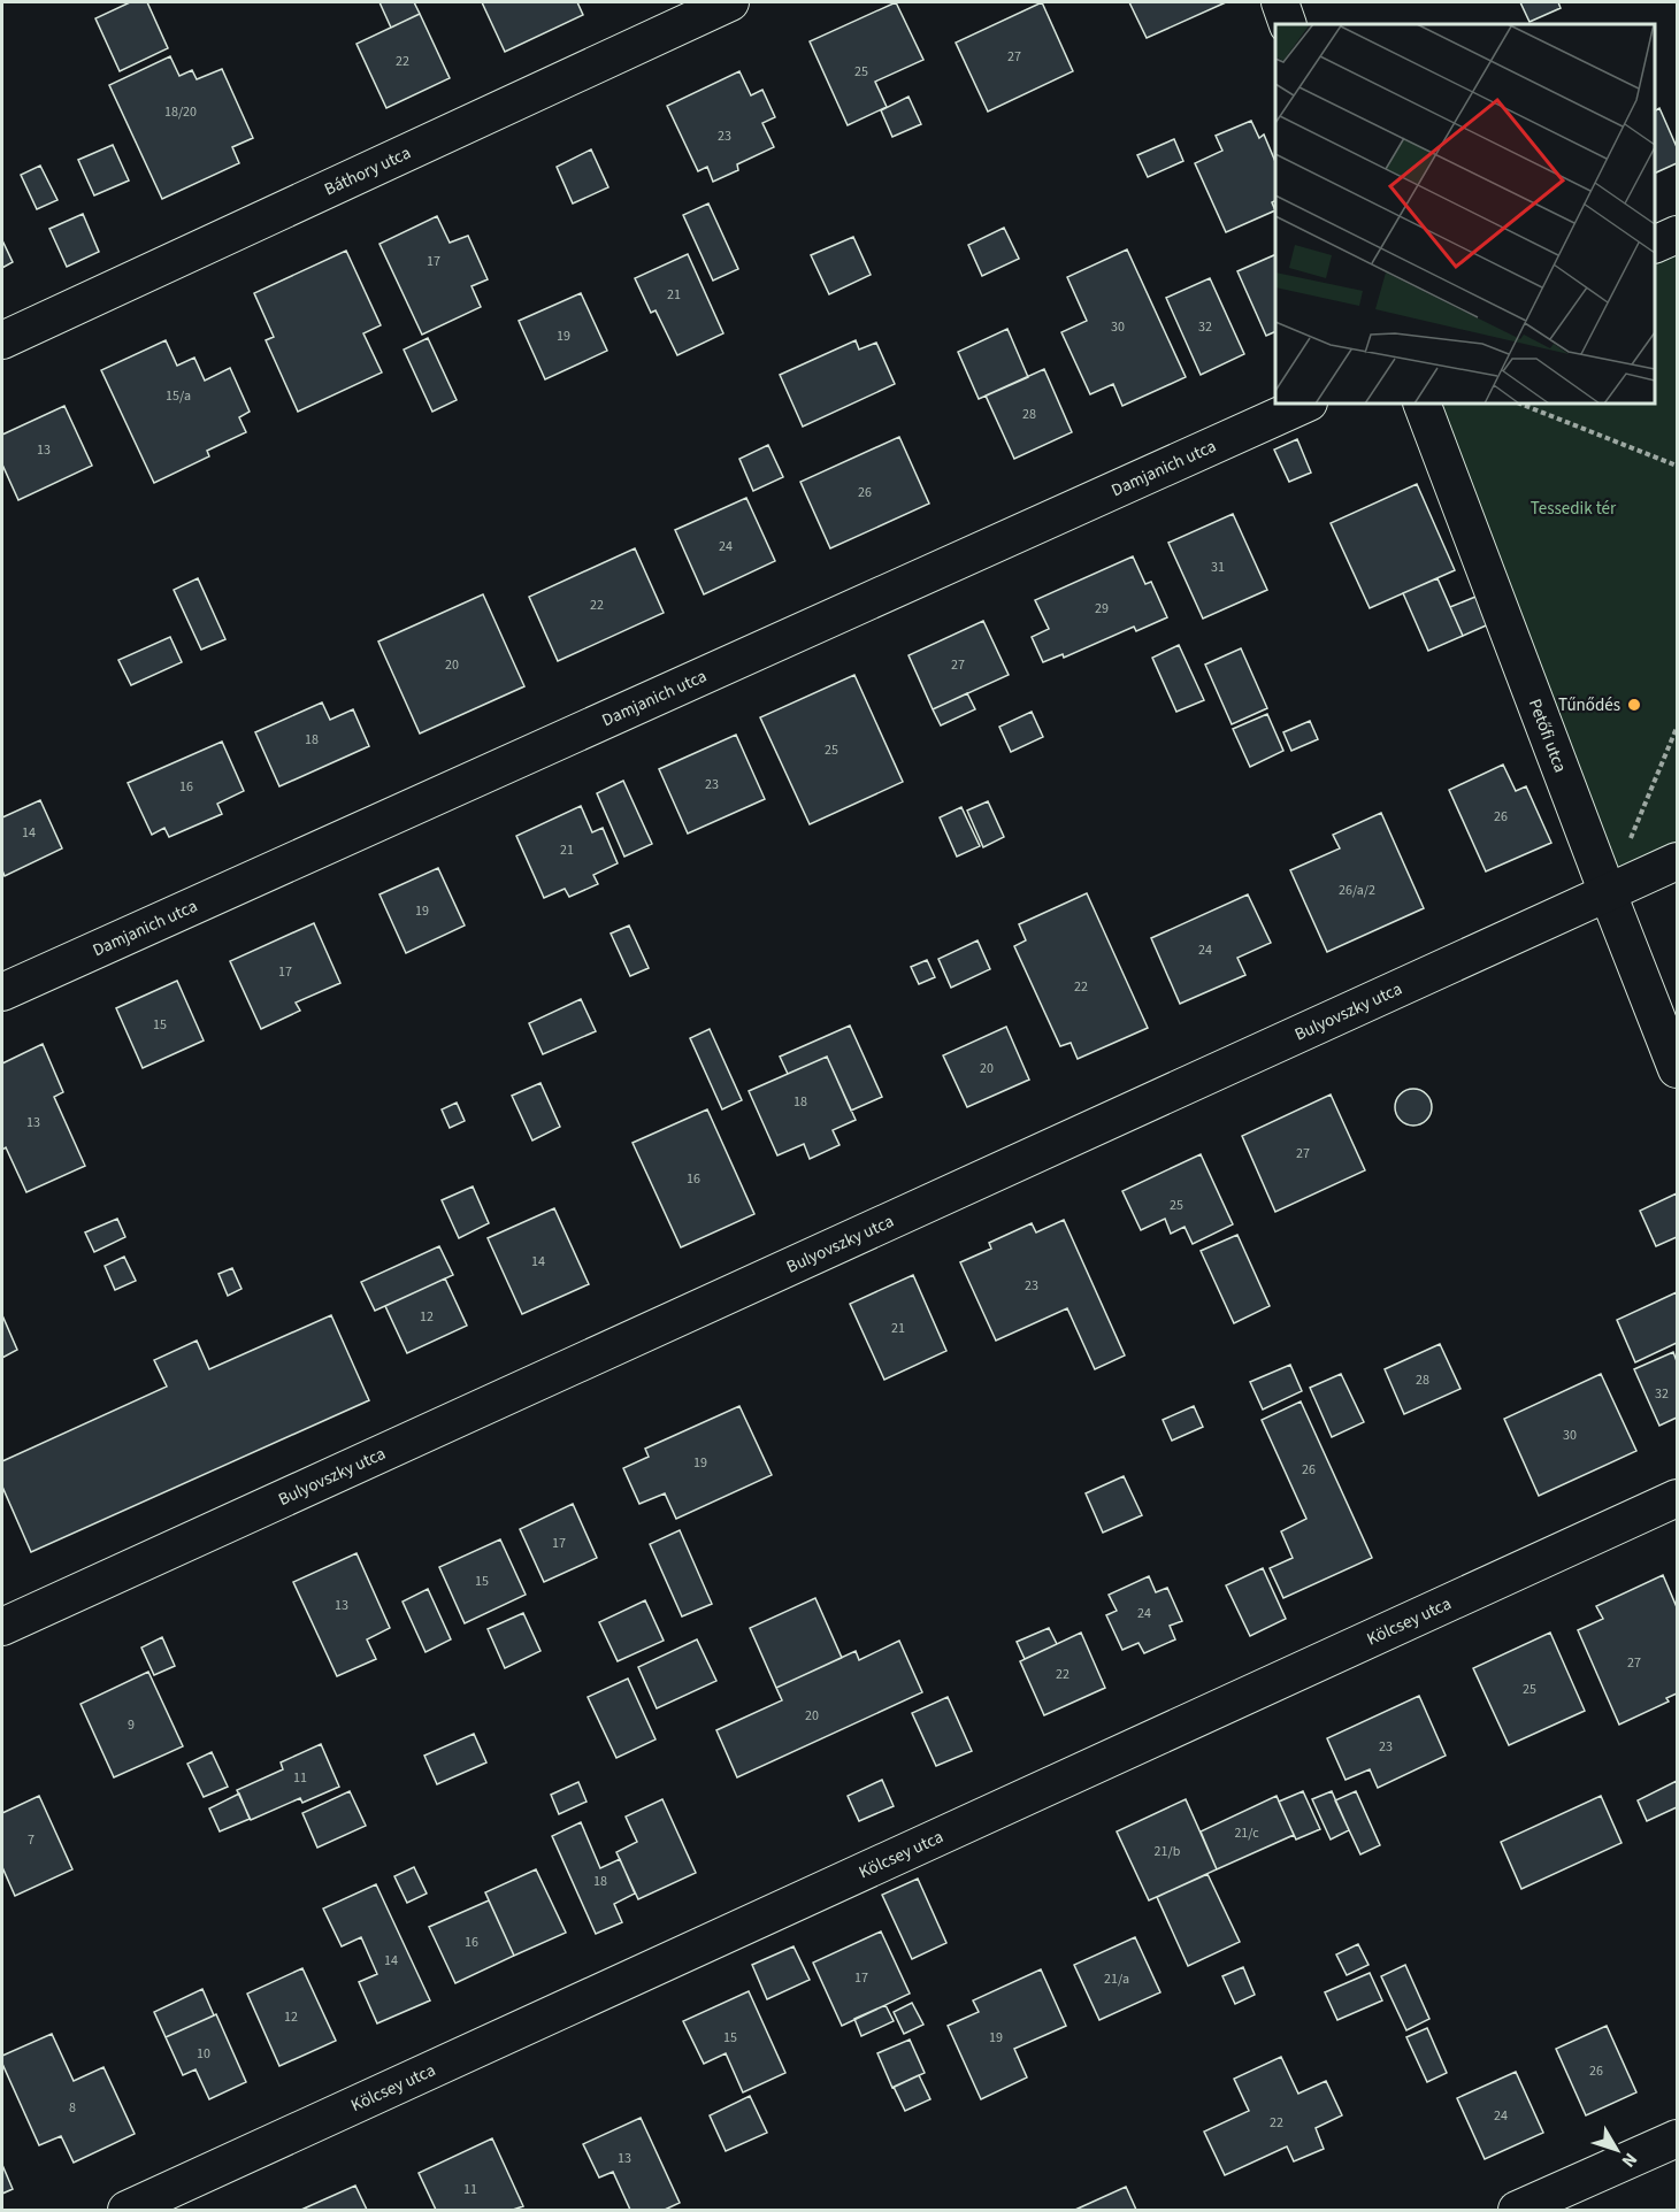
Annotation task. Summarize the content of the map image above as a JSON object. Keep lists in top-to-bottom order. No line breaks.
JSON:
{"streets":{"street":["Báthory utca","Damjanich utca","Petőfi utca","Bulyovszky utca","Kölcsey utca"]},"crossings":[["Petőfi utca","Bulyovszky utca"]],"parks":["Tessedik tér"],"places":["Tűnődés"],"house_numbers":["27","22","25","18/20","23","17","21","30","32","19","15/a","28","13","26","24","31","22","29","20","27","18","25","23","16","26","14","21","26/a/2","19","24","17","22","15","20","18","13","27","16","25","14","23","12","21","28","32","30","19","26","17","15","13","24","27","22","25","20","9","23","11","21/c","7","21/b","18","16","14","17","21/a","12","15","19","10","26","8","24","22","13","11"],"north":"bottom right"}
